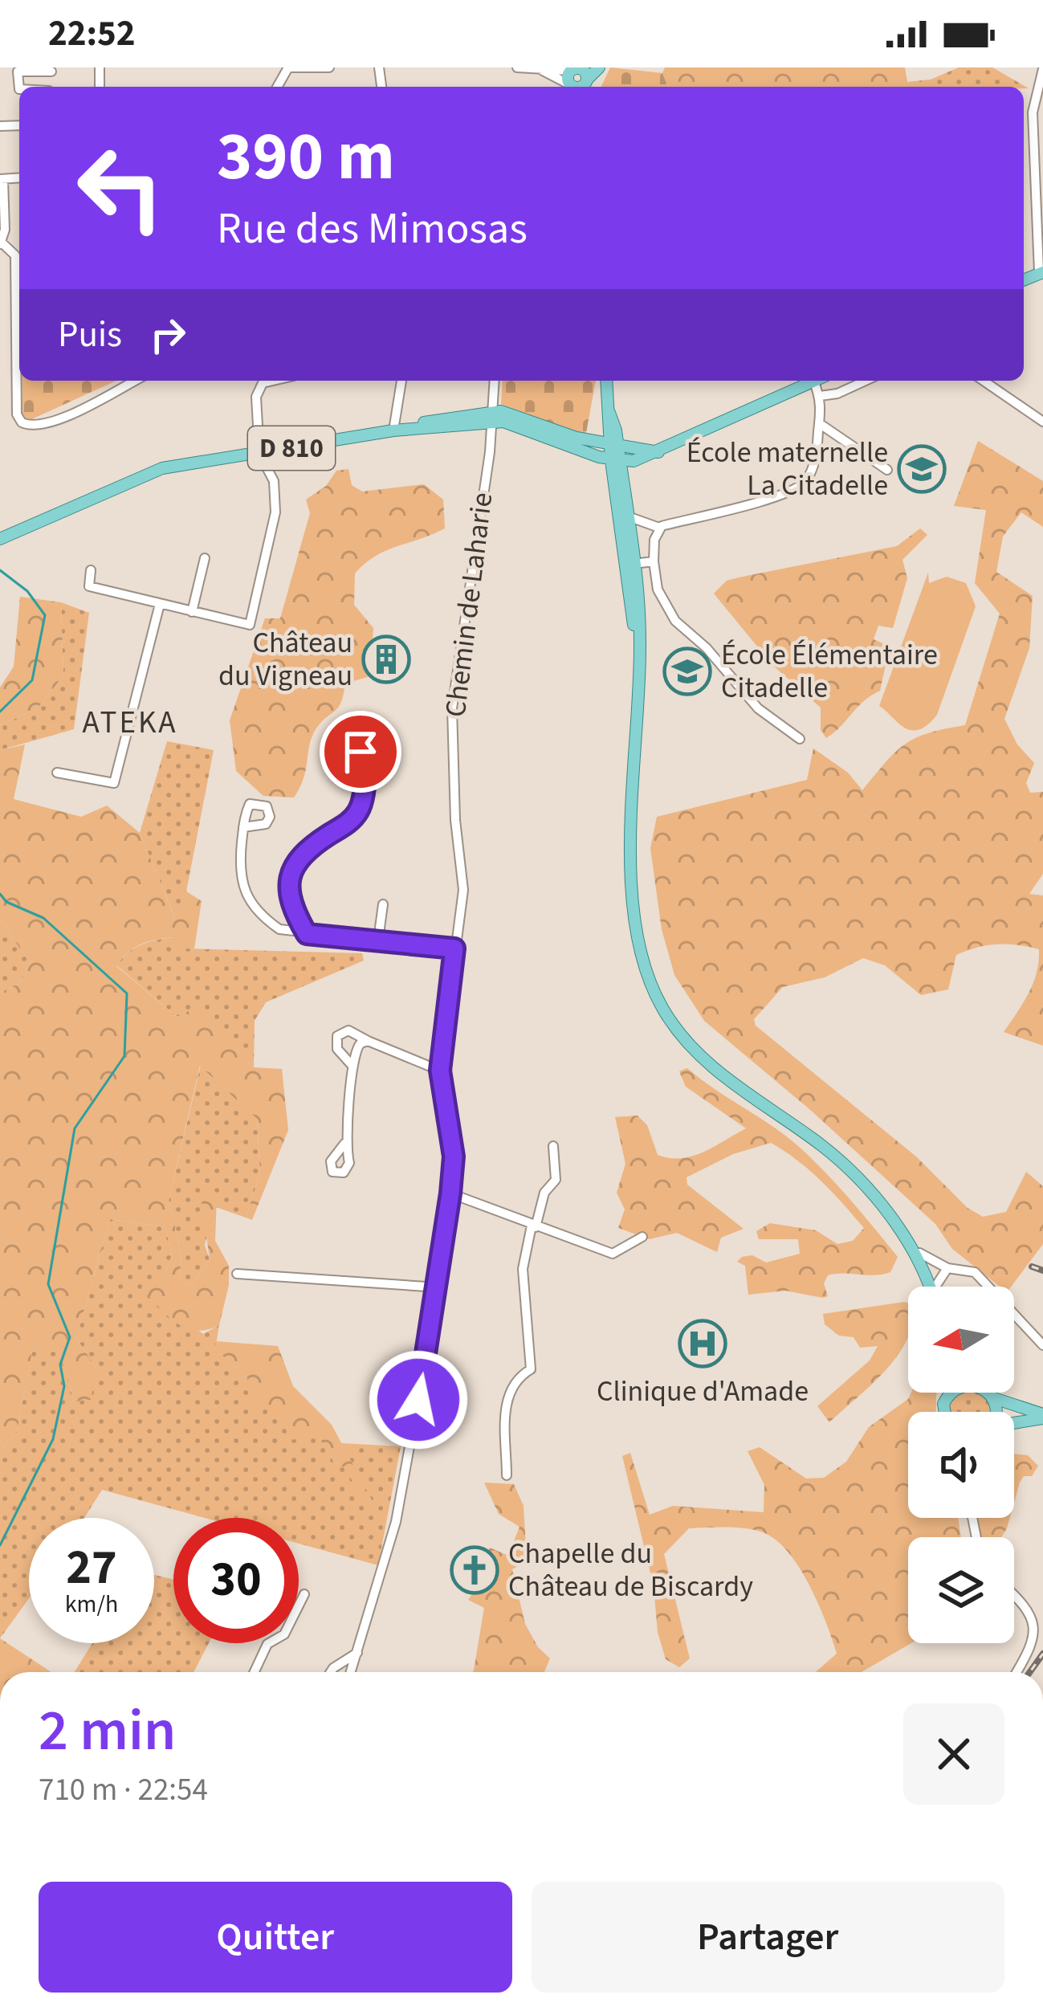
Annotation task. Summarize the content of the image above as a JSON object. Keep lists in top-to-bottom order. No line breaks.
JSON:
{"streets":{"main road":["D 810"],"street":["Chemin de Laharie"]},"crossings":[["D 810","Chemin de Laharie"]],"districts":["ATEKA"],"places":{"school or university":["École maternelle La Citadelle","École Élémentaire Citadelle"],"building":["Château du Vigneau"],"hospital":["Clinique d'Amade"],"church":["Chapelle du Château de Biscardy"]},"north":"left","page":{"status":"22:52","turn":["390 m","Rue des Mimosas"],"then":"Puis","speed":"27 km/h","limit":"30","heading":["2 min","710 m · 22:54"],"buttons":["Quitter","Partager"]}}
